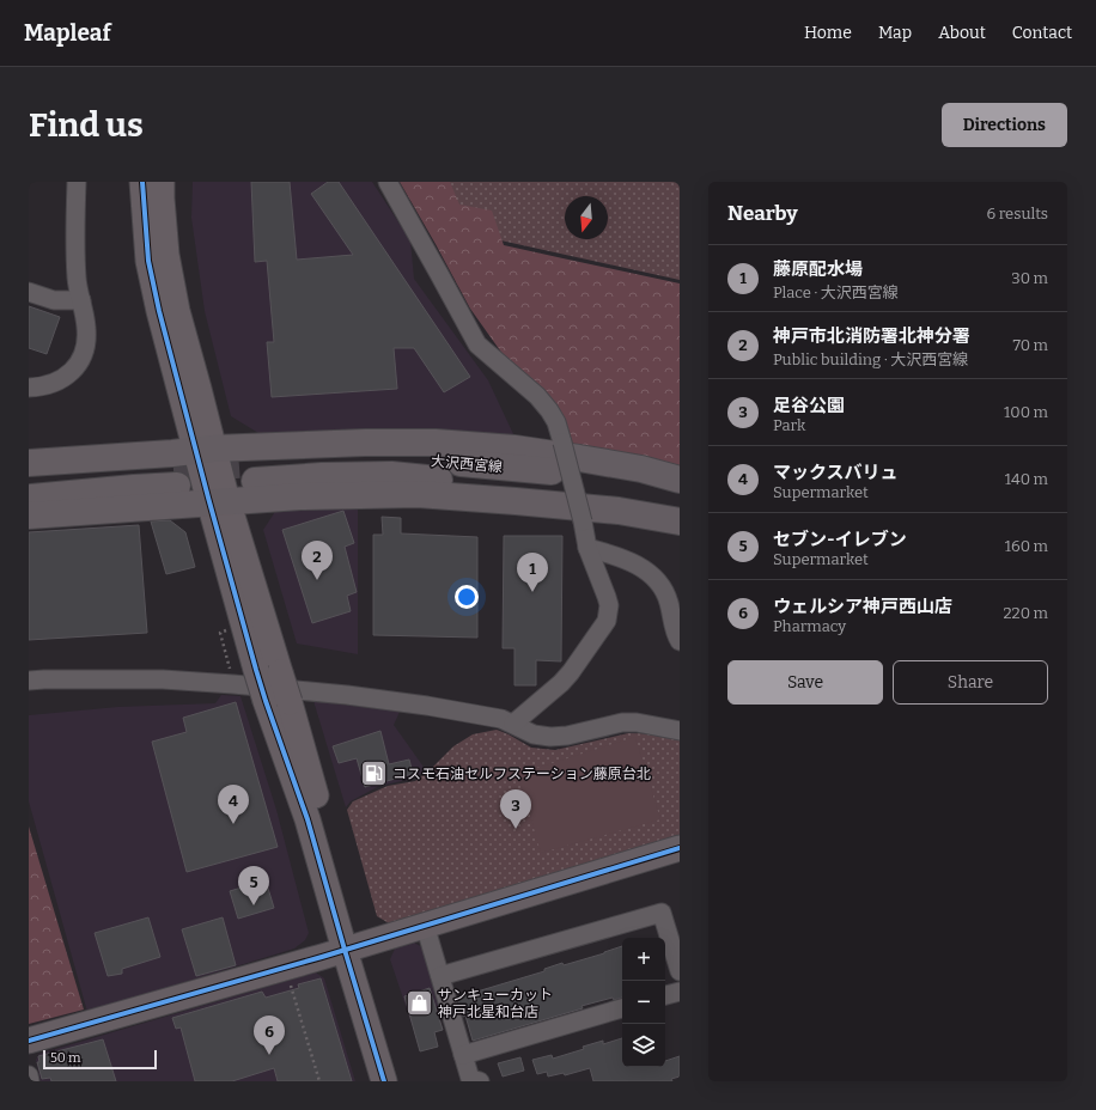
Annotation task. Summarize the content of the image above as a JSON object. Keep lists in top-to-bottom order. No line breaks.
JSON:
{"streets":{"main road":["大沢西宮線"]},"places":{"fuel station":["コスモ石油セルフステーション藤原台北"],"shop":["サンキューカット 神戸北星和台店"]},"scale_bar":"50 m","north":"bottom","page":{"header":"Mapleaf","nav":["Home","Map","About","Contact"],"buttons":["Directions",["Save","Share"]],"title":"Find us","heading":["Nearby","6 results"],"list":[{"mark":"1","name":"藤原配水場","note":"Place · 大沢西宮線","value":"30 m"},{"mark":"2","name":"神戸市北消防署北神分署","note":"Public building · 大沢西宮線","value":"70 m"},{"mark":"3","name":"足谷公園","note":"Park","value":"100 m"},{"mark":"4","name":"マックスバリュ","note":"Supermarket","value":"140 m"},{"mark":"5","name":"セブン-イレブン","note":"Supermarket","value":"160 m"},{"mark":"6","name":"ウェルシア神戸西山店","note":"Pharmacy","value":"220 m"}],"pins":["2","1","4","3","5","6"],"map_buttons":["+","−"],"scale":"50 m"}}
